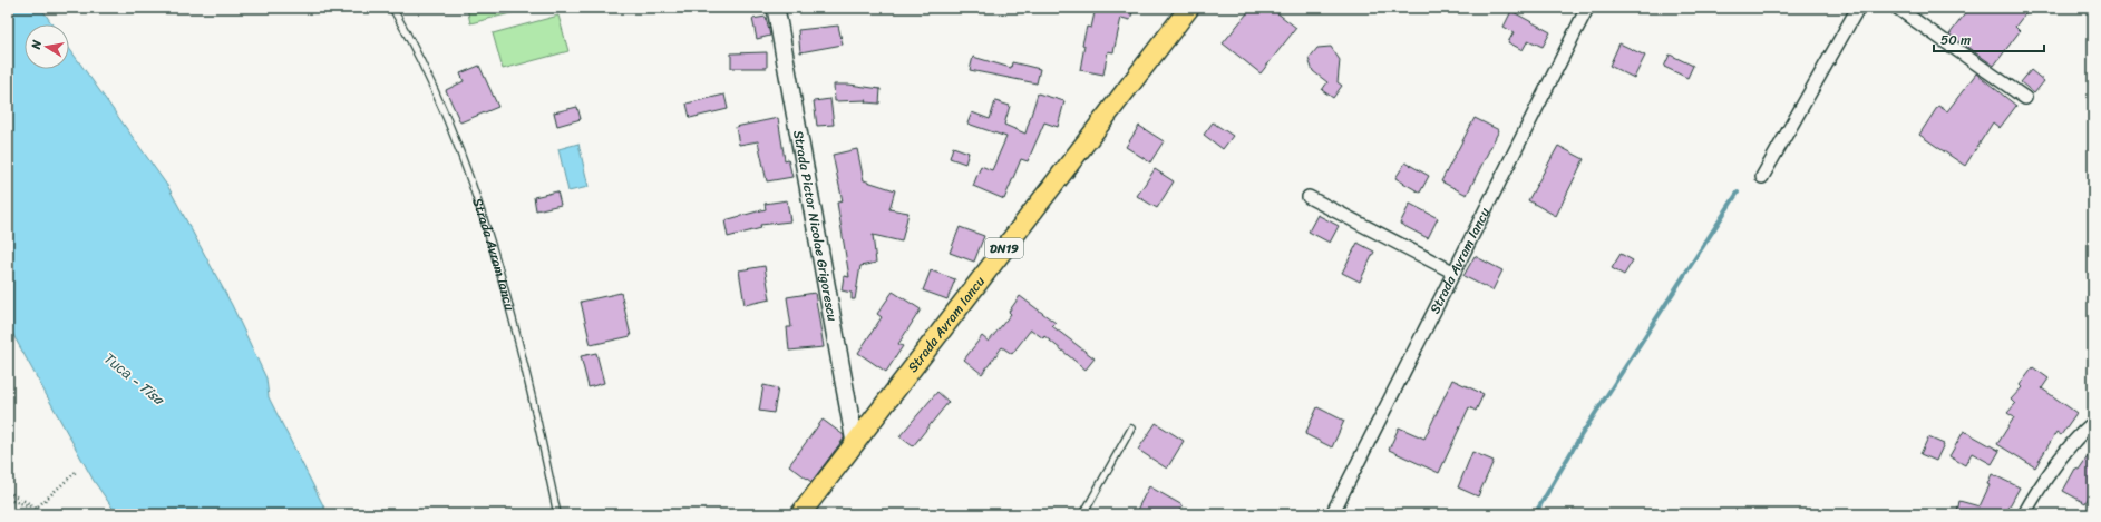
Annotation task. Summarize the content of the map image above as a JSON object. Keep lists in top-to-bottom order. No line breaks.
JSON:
{"streets":{"main road":["Strada Pictor Nicolae Grigorescu","DN19","Strada Avram Iancu"]},"crossings":[["Strada Pictor Nicolae Grigorescu","Strada Avram Iancu"]],"water":["Тиса - Tisa"],"scale_bar":"50 m","north":"left"}
